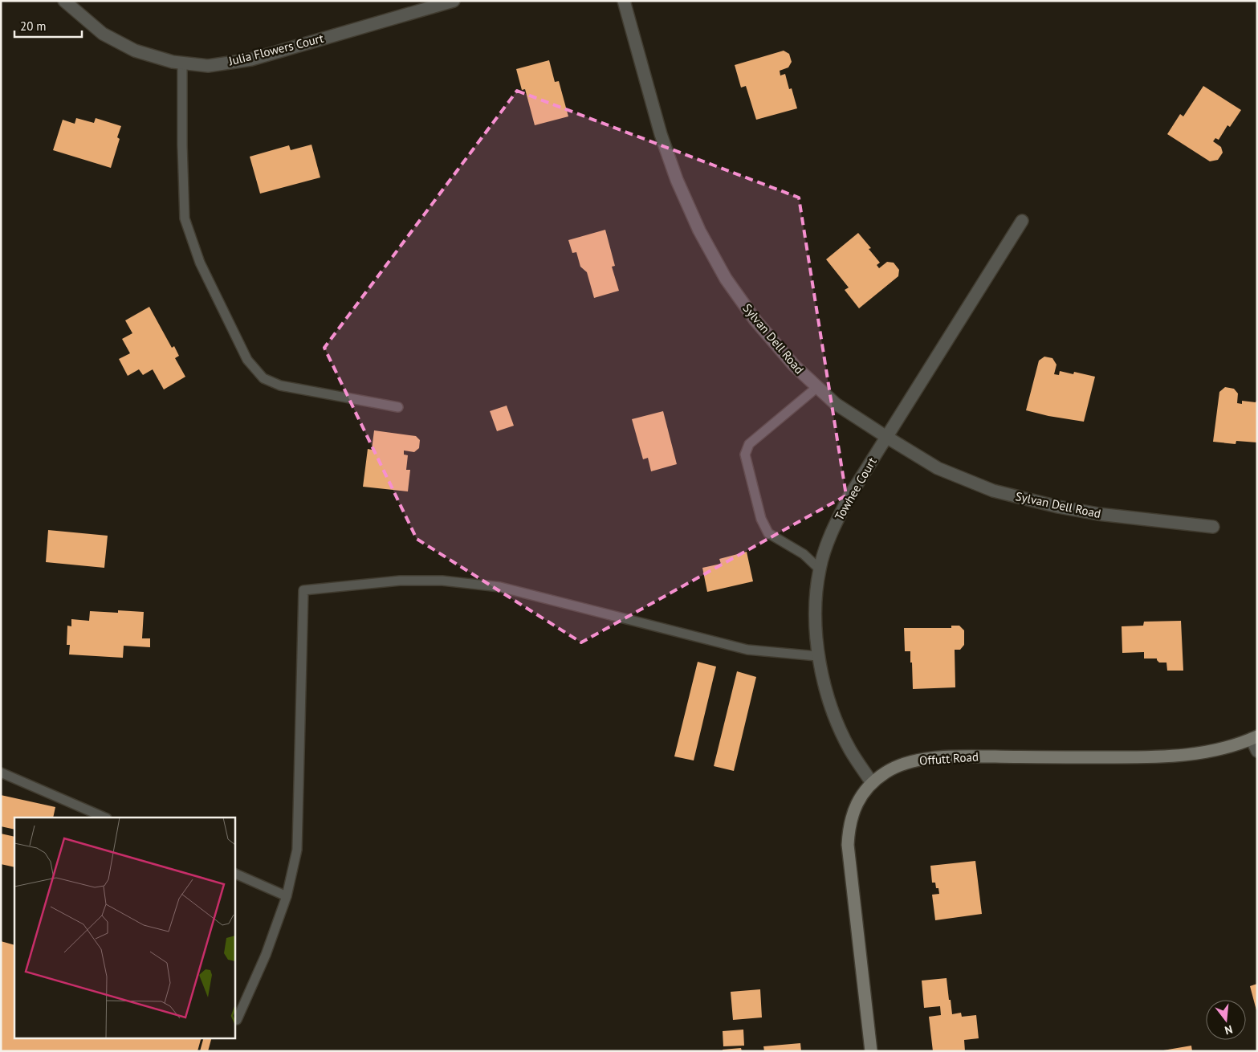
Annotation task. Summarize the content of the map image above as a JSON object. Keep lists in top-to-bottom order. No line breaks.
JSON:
{"streets":{"street":["Julia Flowers Court","Sylvan Dell Road","Towhee Court","Offutt Road"]},"crossings":[["Sylvan Dell Road","Towhee Court"],["Towhee Court","Offutt Road"]],"scale_bar":"20 m","north":"bottom"}
